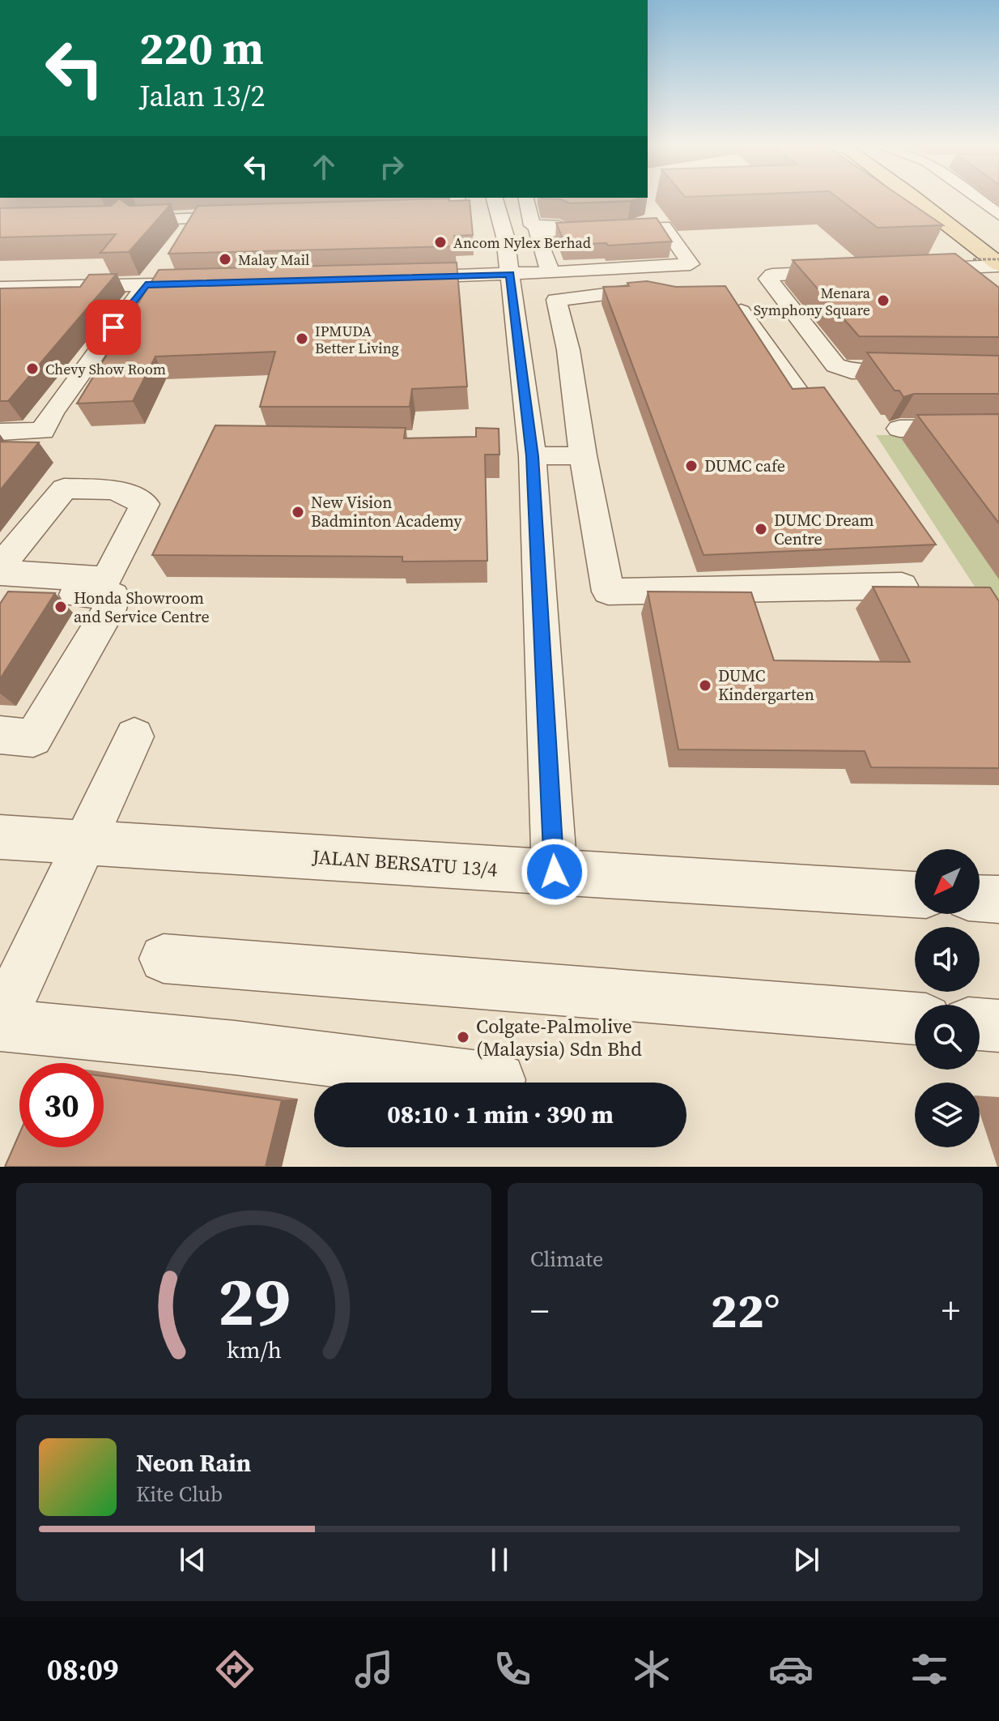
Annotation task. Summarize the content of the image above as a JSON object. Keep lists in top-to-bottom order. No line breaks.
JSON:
{"streets":{"street":["JALAN BERSATU 13/4"]},"places":["Ancom Nylex Berhad","Malay Mail","Menara Symphony Square","IPMUDA Better Living","Chevy Show Room","DUMC cafe","New Vision Badminton Academy","DUMC Dream Centre","Honda Showroom and Service Centre","DUMC Kindergarten","Colgate-Palmolive (Malaysia) Sdn Bhd"],"north":"bottom left","page":{"turn":["220 m","Jalan 13/2"],"limit":"30","trip":"08:10 · 1 min · 390 m","tile":"Climate","heat":["−","22°","+"],"song":["Neon Rain","Kite Club"],"tabs":"08:09","gauge":["29","km/h"]}}
